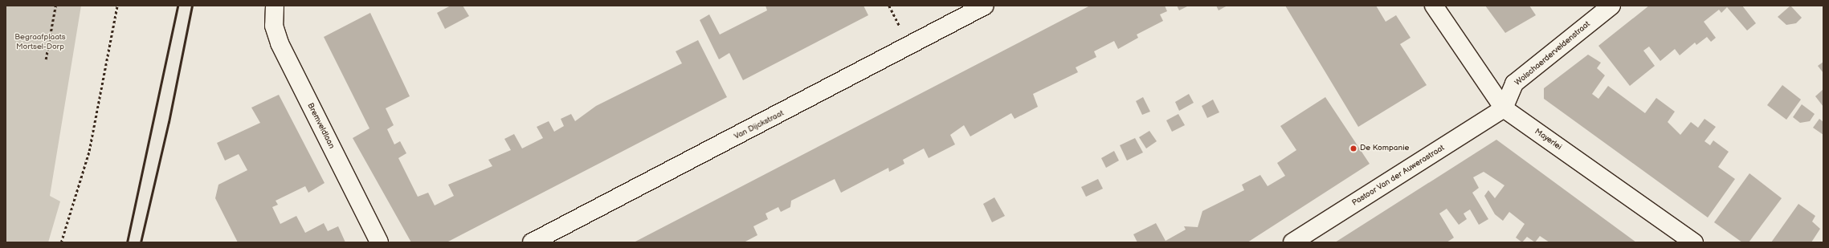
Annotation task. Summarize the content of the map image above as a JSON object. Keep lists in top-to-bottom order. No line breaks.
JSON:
{"streets":{"street":["Wolschaerderveldenstraat","Van Dijckstraat","Bremveldlaan","Mayerlei","Pastoor Van der Auwerastraat"]},"crossings":[["Wolschaerderveldenstraat","Mayerlei"],["Wolschaerderveldenstraat","Pastoor Van der Auwerastraat"],["Mayerlei","Pastoor Van der Auwerastraat"]],"parks":["Begraafplaats Mortsel-Dorp"],"places":["De Kompanie"]}
